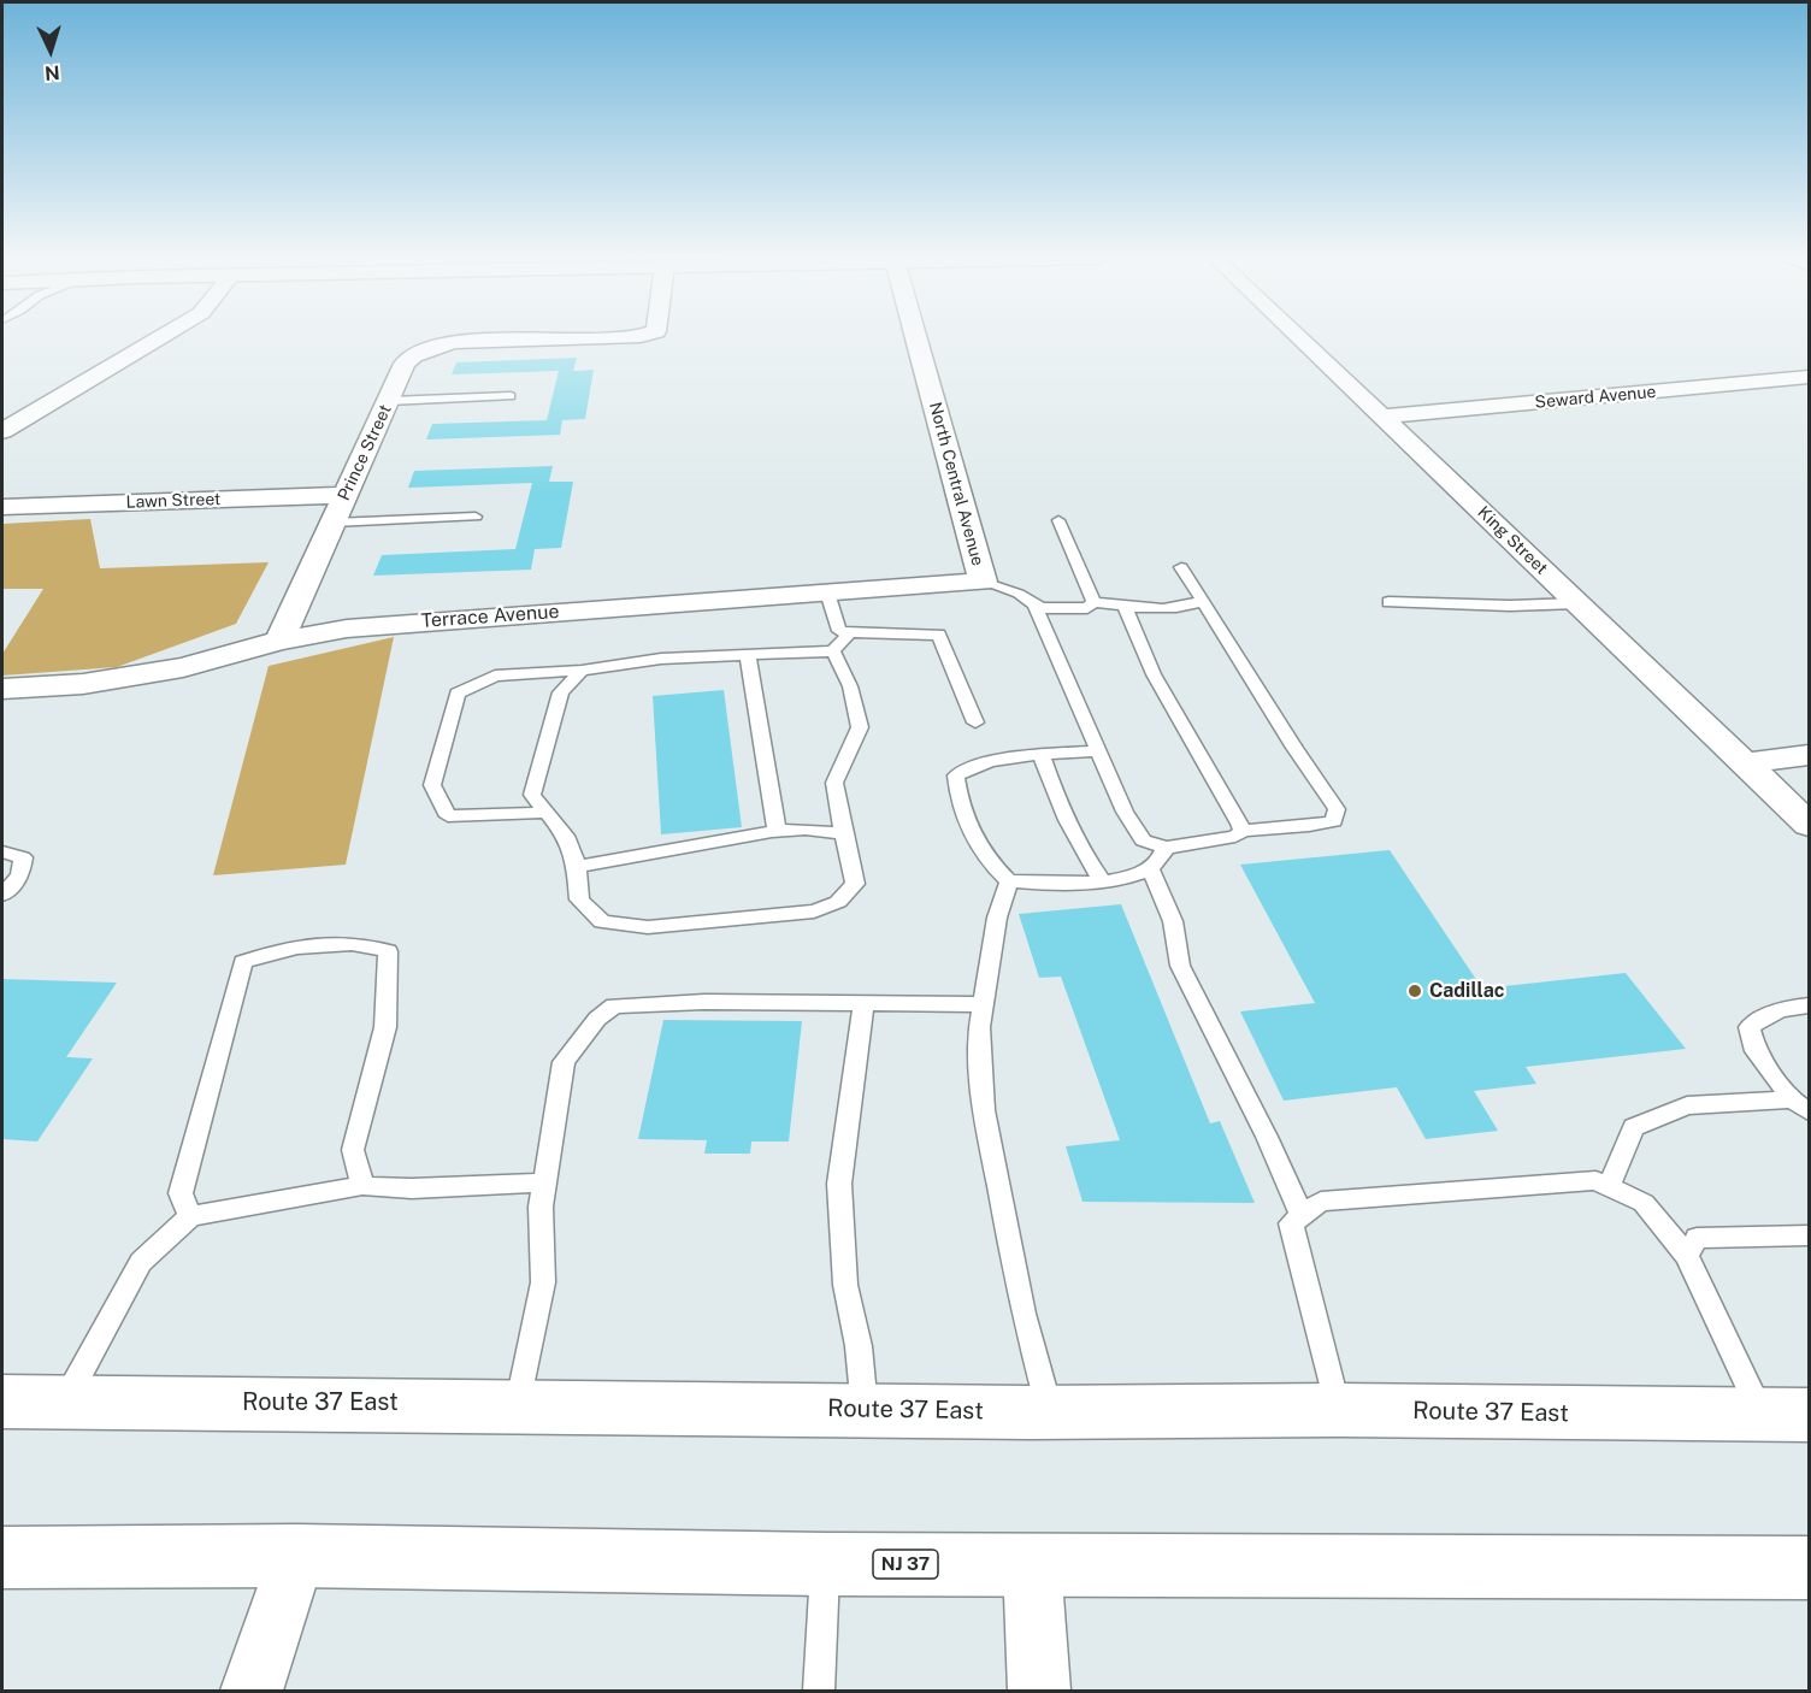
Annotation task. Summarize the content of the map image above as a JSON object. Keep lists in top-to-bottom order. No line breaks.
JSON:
{"streets":{"main road":["Route 37 East","NJ 37"],"street":["Seward Avenue","Prince Street","North Central Avenue","Lawn Street","King Street","Terrace Avenue"]},"crossings":[["Seward Avenue","King Street"],["Prince Street","Lawn Street"],["Prince Street","Terrace Avenue"],["North Central Avenue","Terrace Avenue"]],"places":["Cadillac"],"north":"bottom"}
